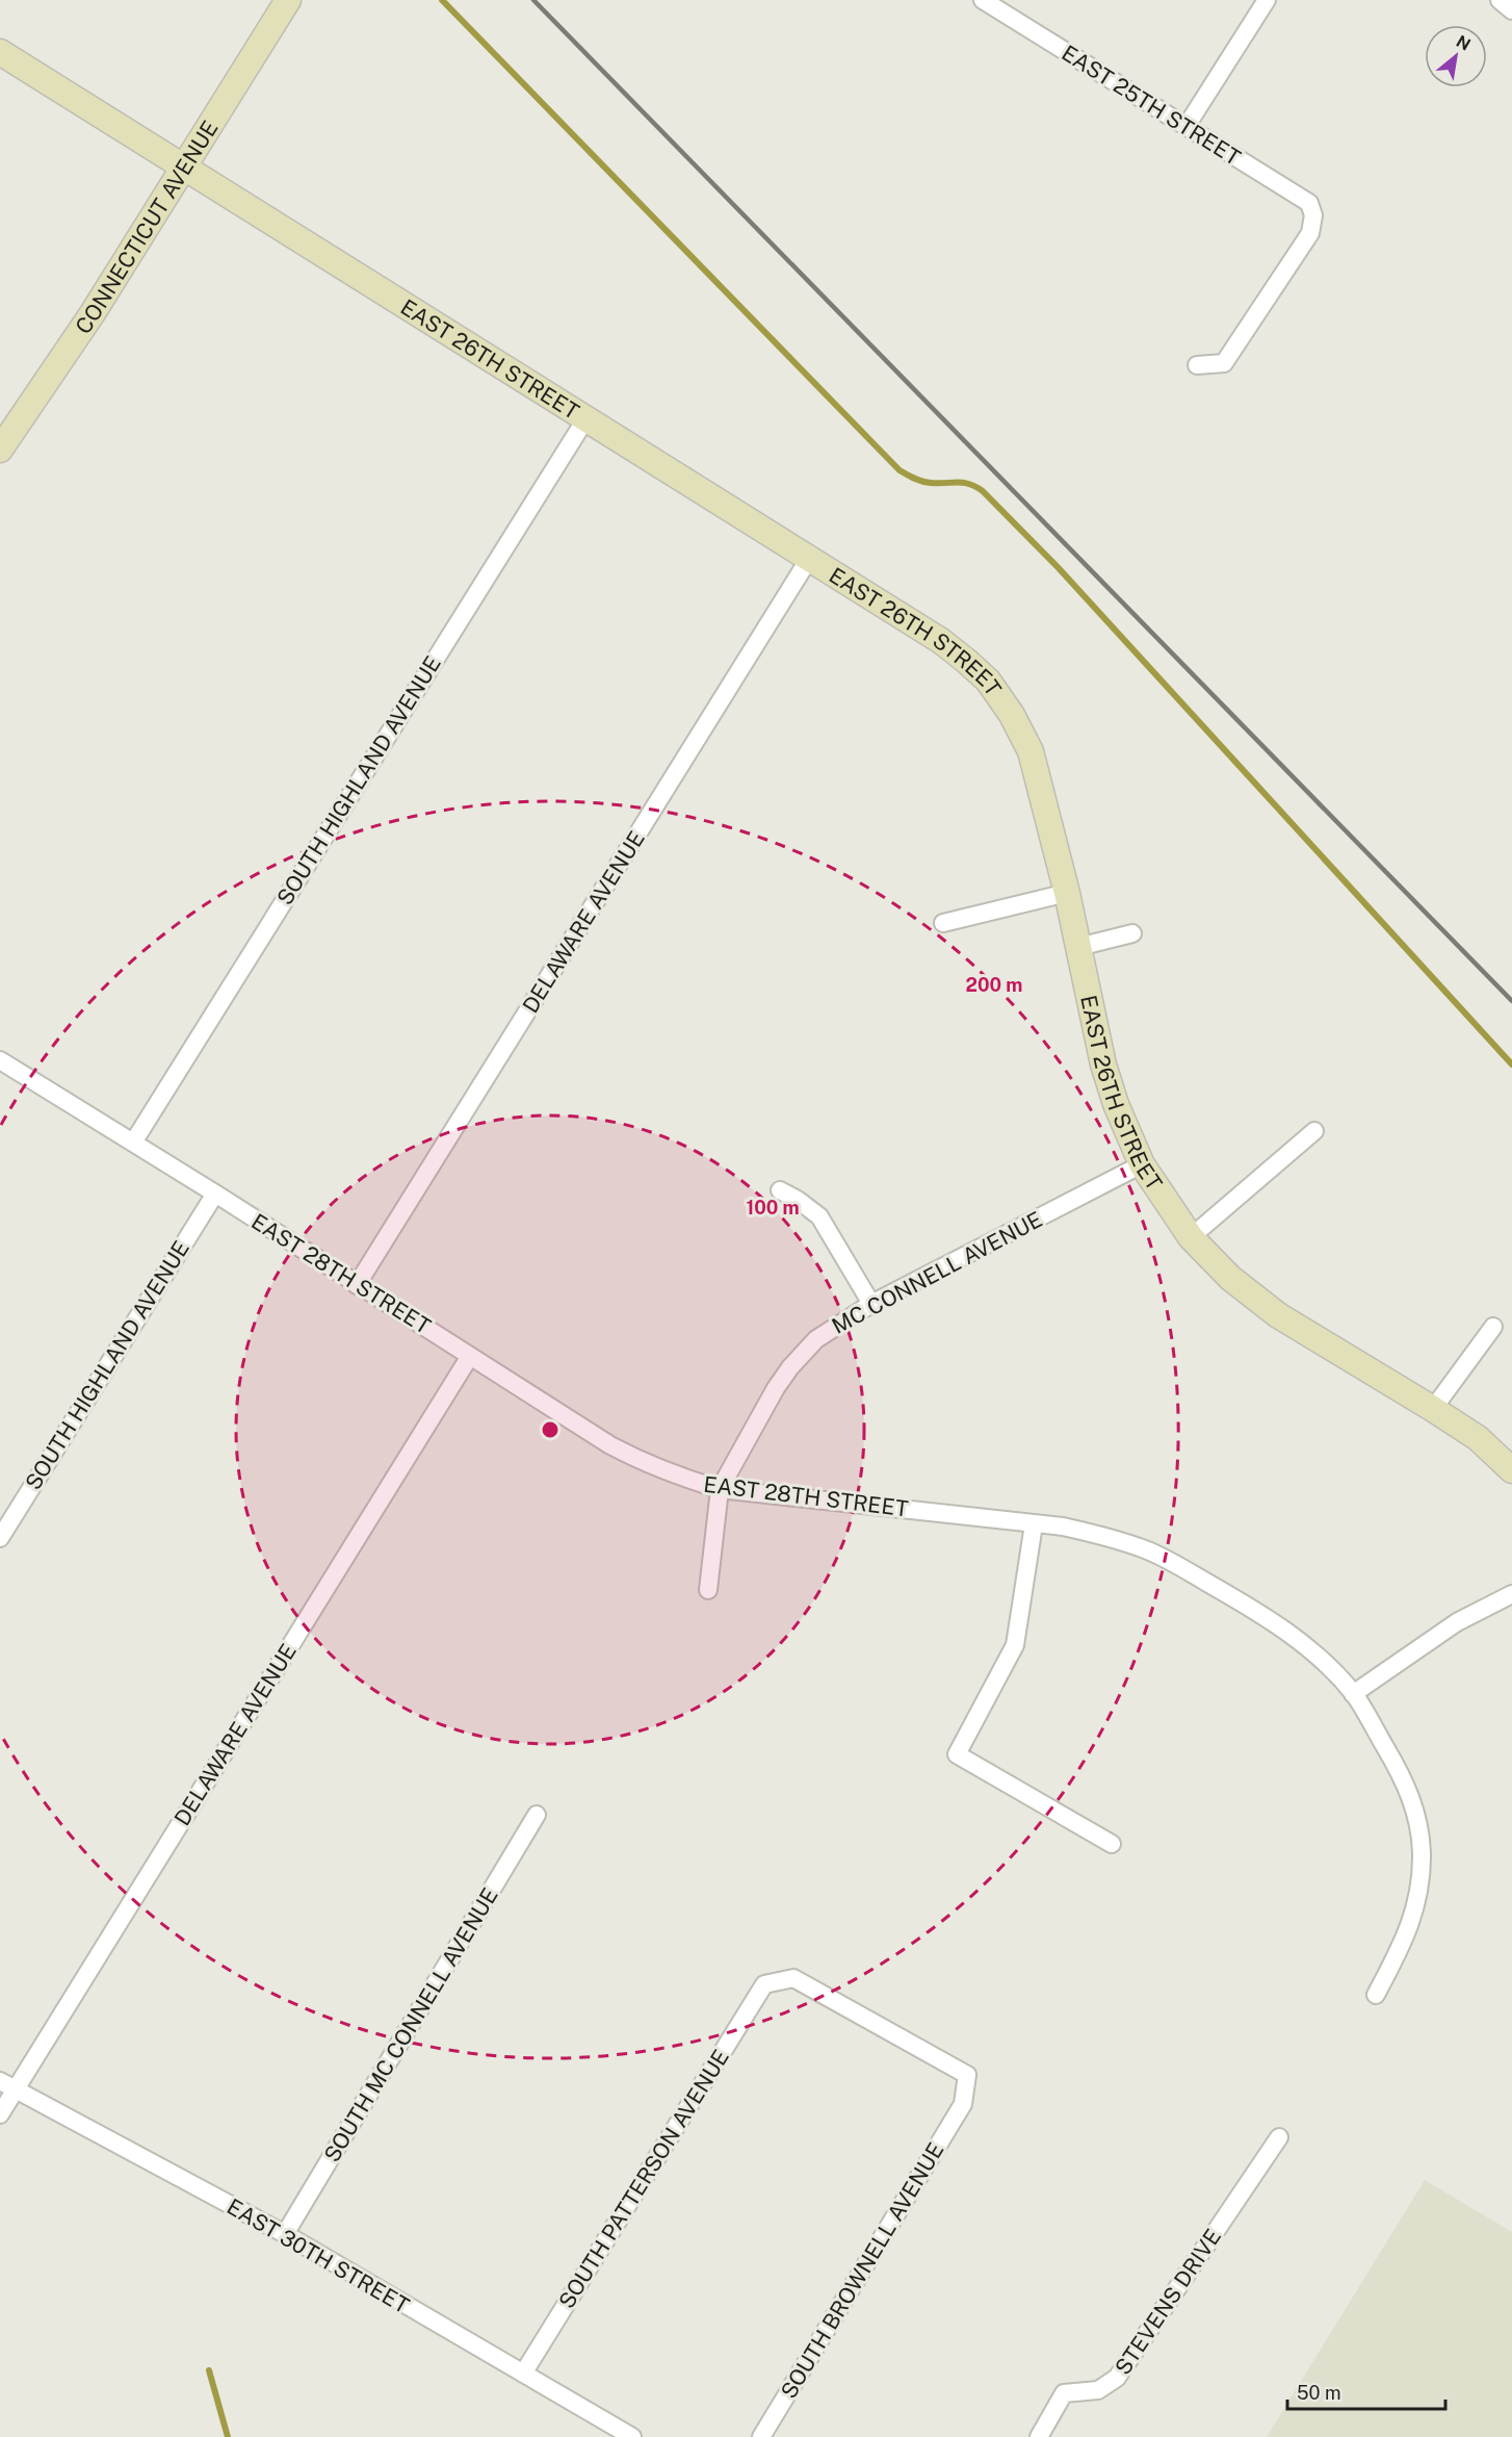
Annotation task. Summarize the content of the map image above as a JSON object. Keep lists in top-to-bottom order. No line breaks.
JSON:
{"streets":{"street":["EAST 25TH STREET","CONNECTICUT AVENUE","EAST 26TH STREET","SOUTH HIGHLAND AVENUE","DELAWARE AVENUE","MC CONNELL AVENUE","EAST 28TH STREET","SOUTH MC CONNELL AVENUE","SOUTH PATTERSON AVENUE","EAST 30TH STREET","SOUTH BROWNELL AVENUE","STEVENS DRIVE"]},"crossings":[["CONNECTICUT AVENUE","EAST 26TH STREET"],["EAST 26TH STREET","SOUTH HIGHLAND AVENUE"],["EAST 26TH STREET","DELAWARE AVENUE"],["EAST 26TH STREET","MC CONNELL AVENUE"],["SOUTH HIGHLAND AVENUE","EAST 28TH STREET"],["DELAWARE AVENUE","EAST 28TH STREET"],["DELAWARE AVENUE","EAST 30TH STREET"],["MC CONNELL AVENUE","EAST 28TH STREET"],["SOUTH MC CONNELL AVENUE","EAST 30TH STREET"],["SOUTH PATTERSON AVENUE","EAST 30TH STREET"],["SOUTH PATTERSON AVENUE","SOUTH BROWNELL AVENUE"]],"scale_bar":"50 m","north":"top right","rings":["200 m","100 m"]}
